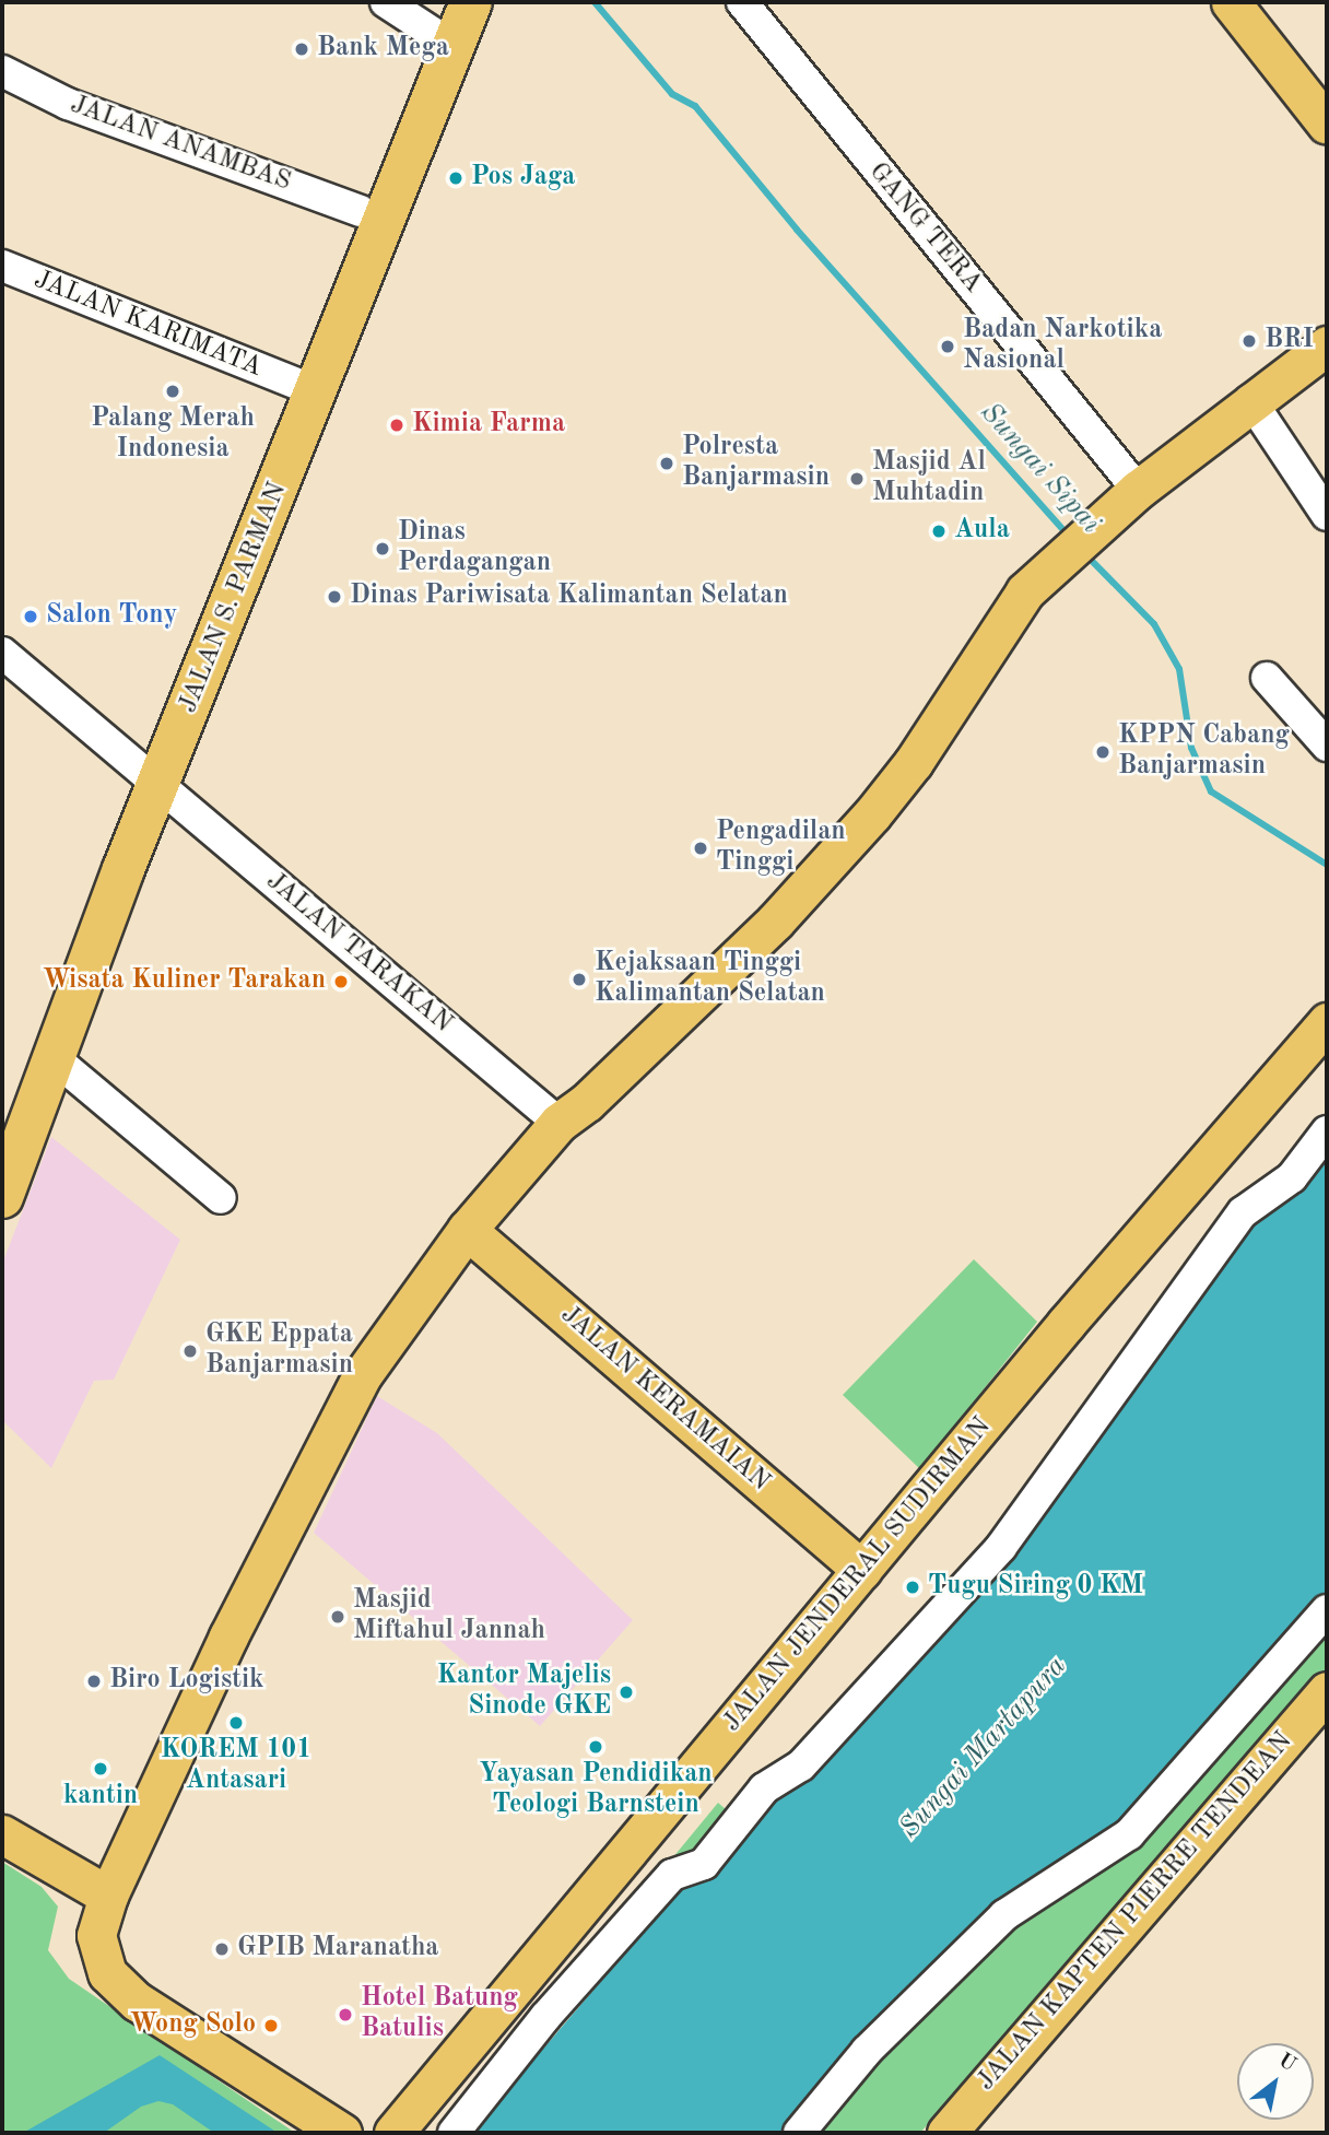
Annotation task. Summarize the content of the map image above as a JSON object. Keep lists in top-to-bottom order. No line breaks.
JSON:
{"streets":{"highway":["JALAN S. PARMAN"],"main road":["JALAN KERAMAIAN","JALAN JENDERAL SUDIRMAN","JALAN KAPTEN PIERRE TENDEAN"],"street":["JALAN ANAMBAS","GANG TERA","JALAN KARIMATA","JALAN TARAKAN"]},"crossings":[["JALAN ANAMBAS","JALAN S. PARMAN"],["JALAN KARIMATA","JALAN S. PARMAN"],["JALAN S. PARMAN","JALAN TARAKAN"],["JALAN KERAMAIAN","JALAN JENDERAL SUDIRMAN"]],"water":["Sungai Sipai","Sungai Martapura"],"places":["Bank Mega","Pos Jaga","BRI","Badan Narkotika Nasional","Palang Merah Indonesia","Kimia Farma","Polresta Banjarmasin","Masjid Al Muhtadin","Aula","Dinas Perdagangan","Dinas Pariwisata Kalimantan Selatan","Salon Tony","KPPN Cabang Banjarmasin","Pengadilan Tinggi","Kejaksaan Tinggi Kalimantan Selatan","Wisata Kuliner Tarakan","GKE Eppata Banjarmasin","Tugu Siring 0 KM","Masjid Miftahul Jannah","Biro Logistik","Kantor Majelis Sinode GKE","KOREM 101 Antasari","Yayasan Pendidikan Teologi Barnstein","kantin","GPIB Maranatha","Hotel Batung Batulis","Wong Solo"],"north":"top right"}
